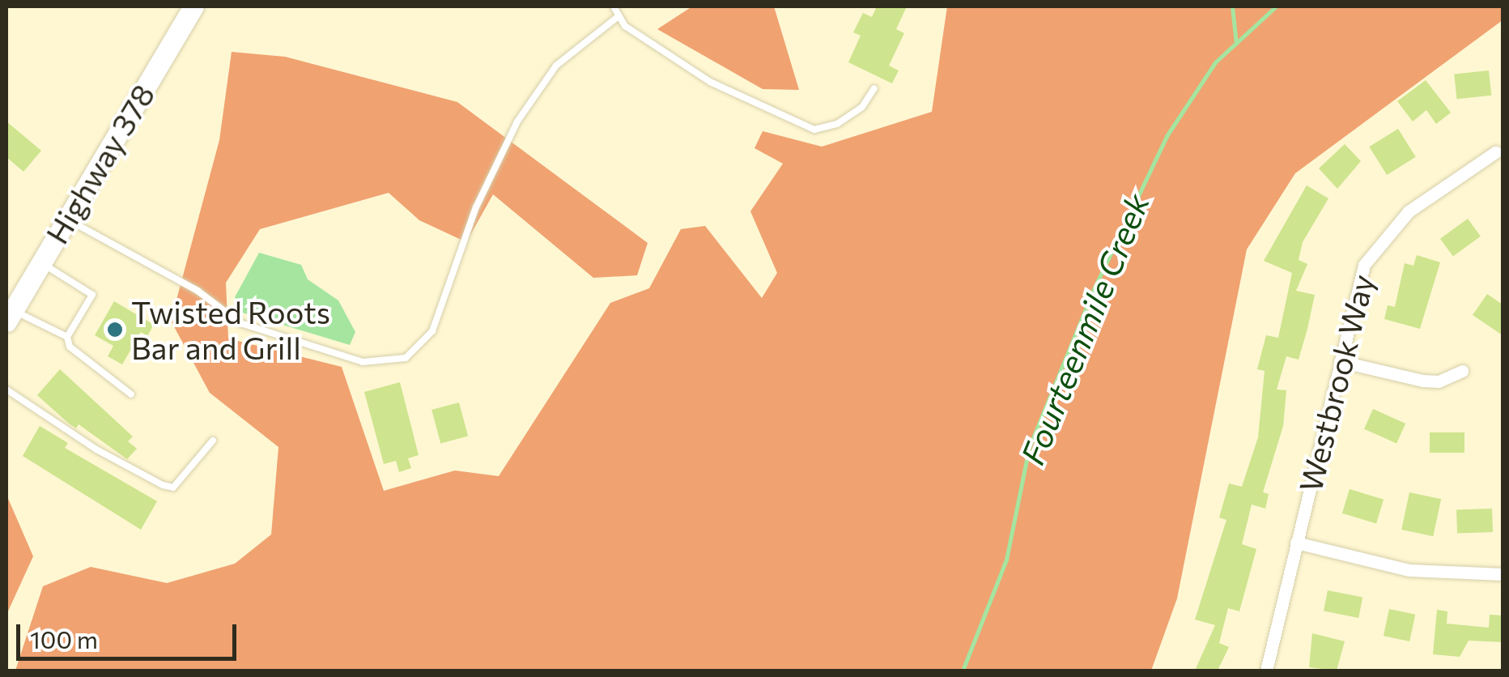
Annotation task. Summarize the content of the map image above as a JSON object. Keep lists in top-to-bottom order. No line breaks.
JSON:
{"streets":{"main road":["Highway 378"],"street":["Westbrook Way"]},"water":["Fourteenmile Creek"],"places":["Twisted Roots Bar and Grill"],"scale_bar":"100 m"}
